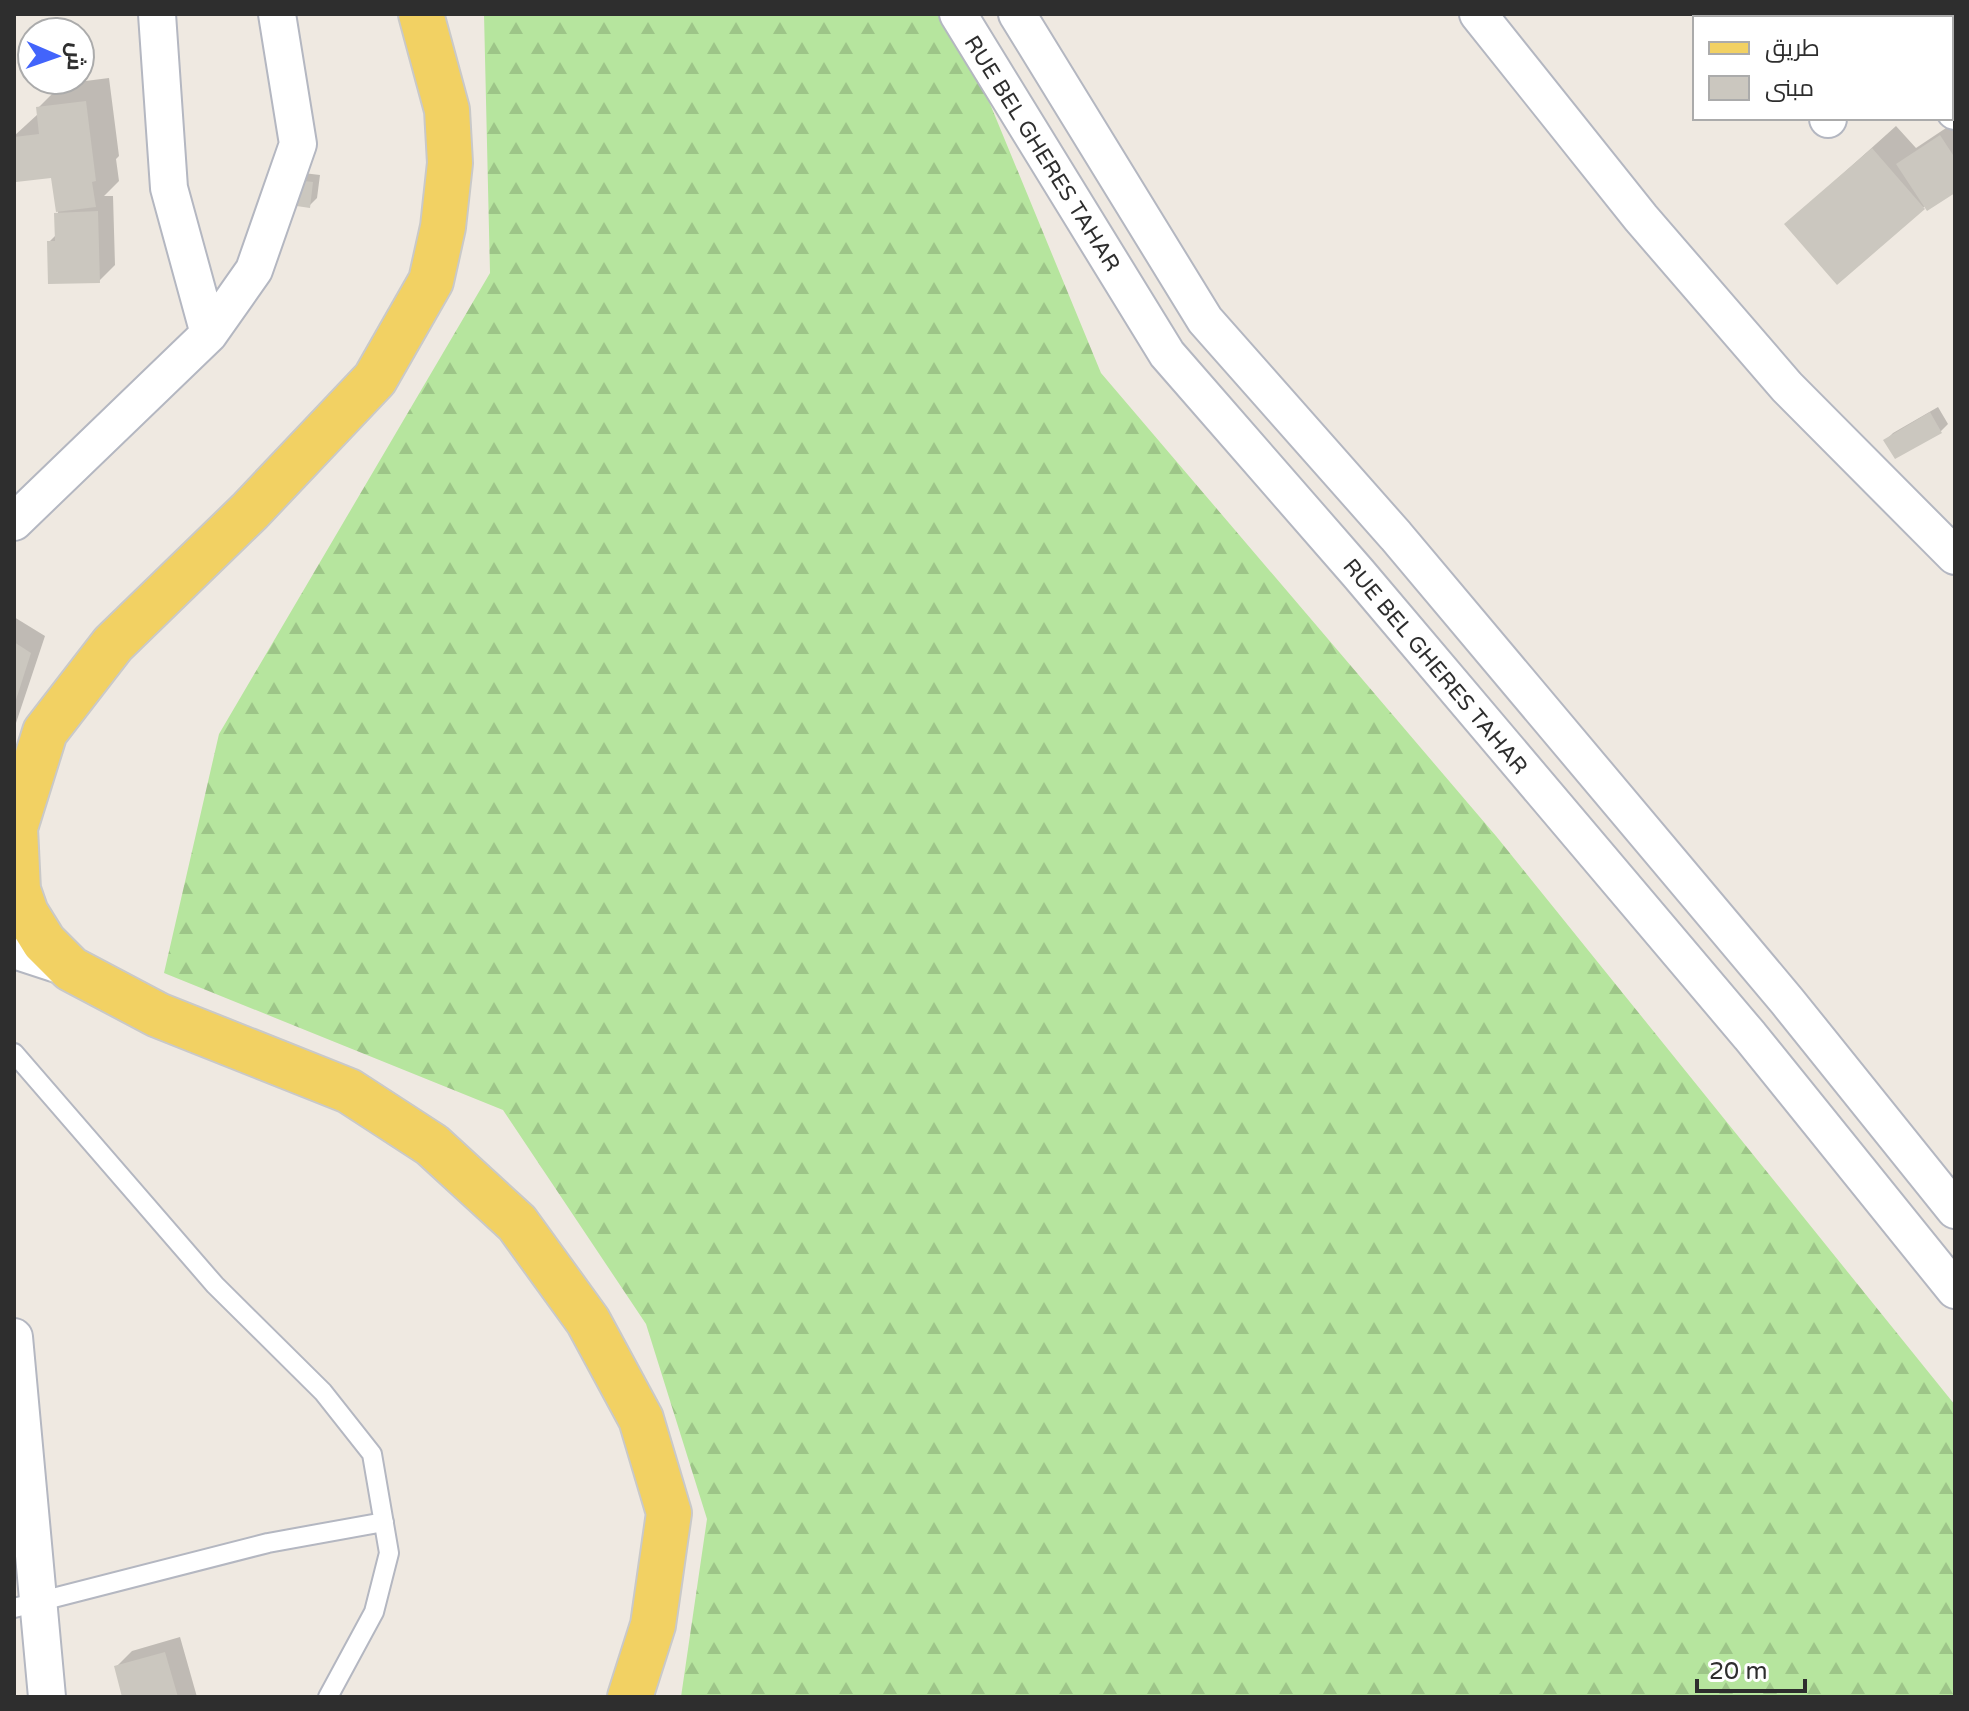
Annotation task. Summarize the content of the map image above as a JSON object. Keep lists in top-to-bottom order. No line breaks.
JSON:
{"streets":{"street":["RUE BEL GHERES TAHAR"]},"legend":["طريق","مبنى"],"scale_bar":"20 m","north":"right"}
